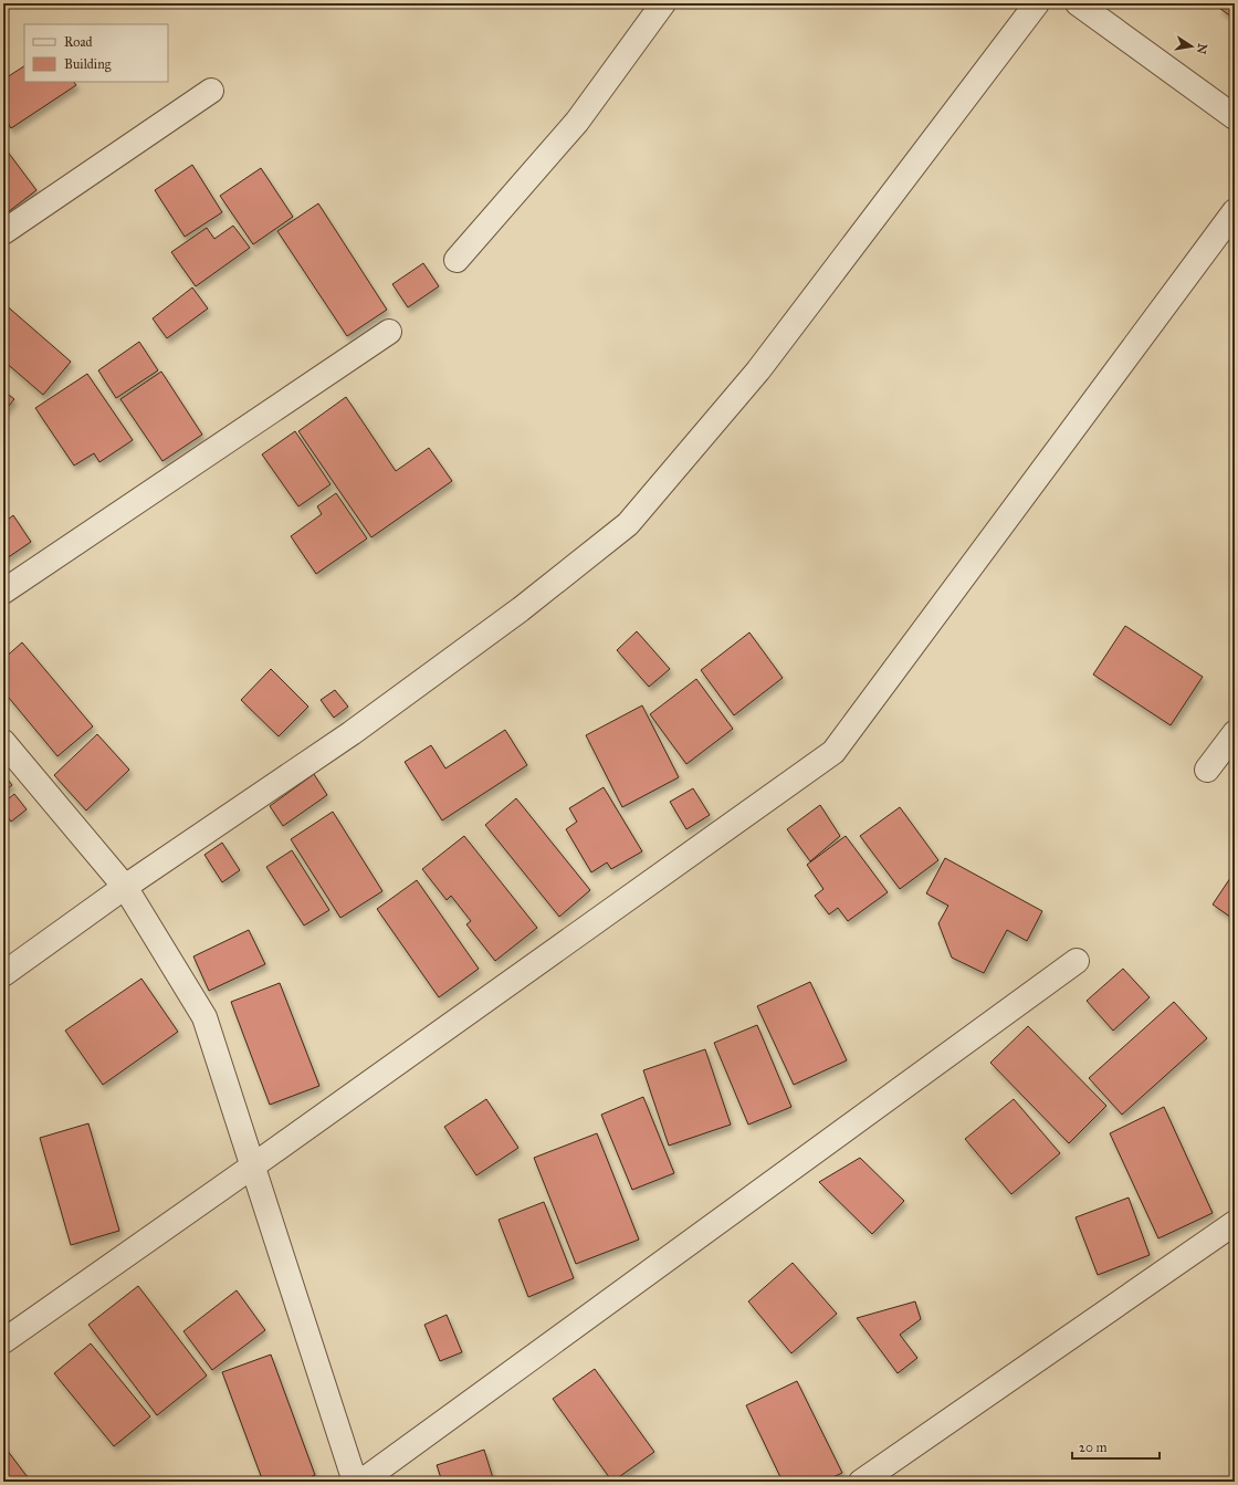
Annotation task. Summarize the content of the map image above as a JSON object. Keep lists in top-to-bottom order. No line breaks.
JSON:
{"legend":["Road","Building"],"scale_bar":"20 m","north":"right"}
